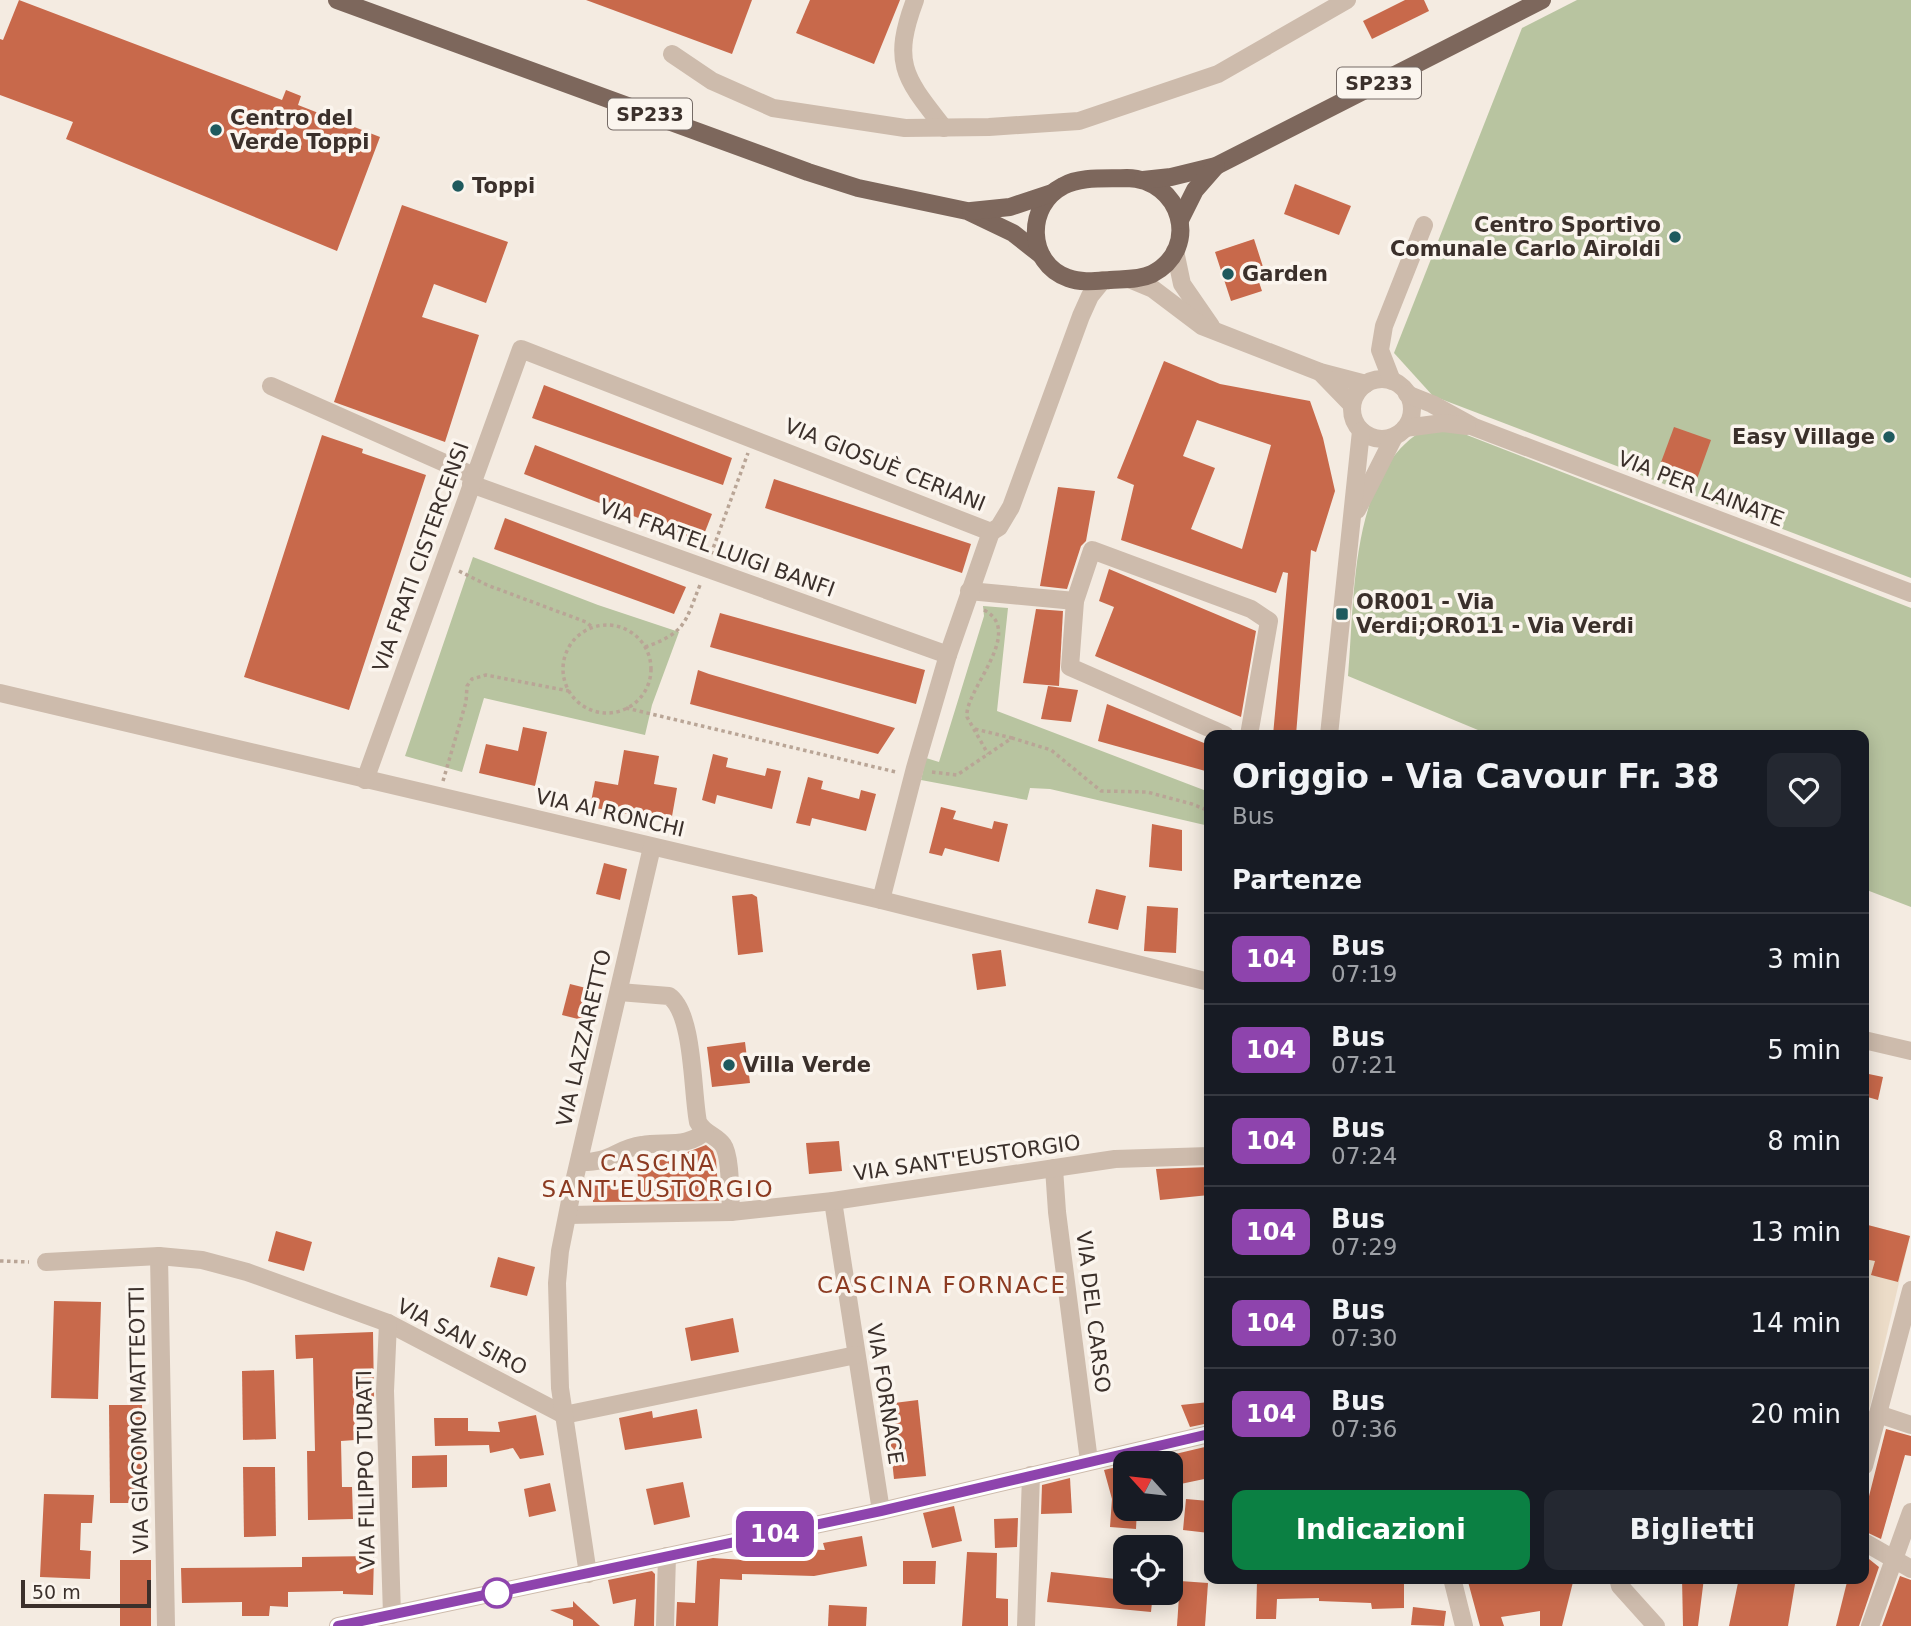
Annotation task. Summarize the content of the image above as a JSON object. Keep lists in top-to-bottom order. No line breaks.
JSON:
{"streets":{"main road":["SP233"],"street":["VIA GIOSUÈ CERIANI","VIA PER LAINATE","VIA FRATEL LUIGI BANFI","VIA FRATI CISTERCENSI","VIA AI RONCHI","VIA LAZZARETTO","VIA SANT'EUSTORGIO","VIA DEL CARSO","VIA SAN SIRO","VIA FORNACE","VIA GIACOMO MATTEOTTI","VIA FILIPPO TURATI"]},"crossings":[["VIA GIOSUÈ CERIANI","VIA FRATEL LUIGI BANFI"],["VIA GIOSUÈ CERIANI","VIA FRATI CISTERCENSI"],["VIA GIOSUÈ CERIANI","VIA AI RONCHI"],["VIA FRATEL LUIGI BANFI","VIA FRATI CISTERCENSI"],["VIA FRATI CISTERCENSI","VIA AI RONCHI"],["VIA AI RONCHI","VIA LAZZARETTO"],["VIA LAZZARETTO","VIA SANT'EUSTORGIO"],["VIA LAZZARETTO","VIA SAN SIRO"],["VIA SANT'EUSTORGIO","VIA DEL CARSO"],["VIA SANT'EUSTORGIO","VIA FORNACE"],["VIA SAN SIRO","VIA GIACOMO MATTEOTTI"],["VIA SAN SIRO","VIA FILIPPO TURATI"]],"districts":["CASCINA SANT'EUSTORGIO","CASCINA FORNACE"],"places":{"other":["Centro del Verde Toppi","Toppi","Centro Sportivo Comunale Carlo Airoldi","Garden","Easy Village","Villa Verde"],"transit":["OR001 - Via Verdi;OR011 - Via Verdi"]},"lines":["bus line 104"],"scale_bar":"50 m","north":"top left","page":{"on_map":"104","heading":[["Origgio - Via Cavour Fr. 38","Bus"],"Partenze"],"list":[{"mark":"104","name":"Bus","note":"07:19","value":"3 min"},{"mark":"104","name":"Bus","note":"07:21","value":"5 min"},{"mark":"104","name":"Bus","note":"07:24","value":"8 min"},{"mark":"104","name":"Bus","note":"07:29","value":"13 min"},{"mark":"104","name":"Bus","note":"07:30","value":"14 min"},{"mark":"104","name":"Bus","note":"07:36","value":"20 min"}],"buttons":["Indicazioni","Biglietti"],"scale":"50 m"}}
